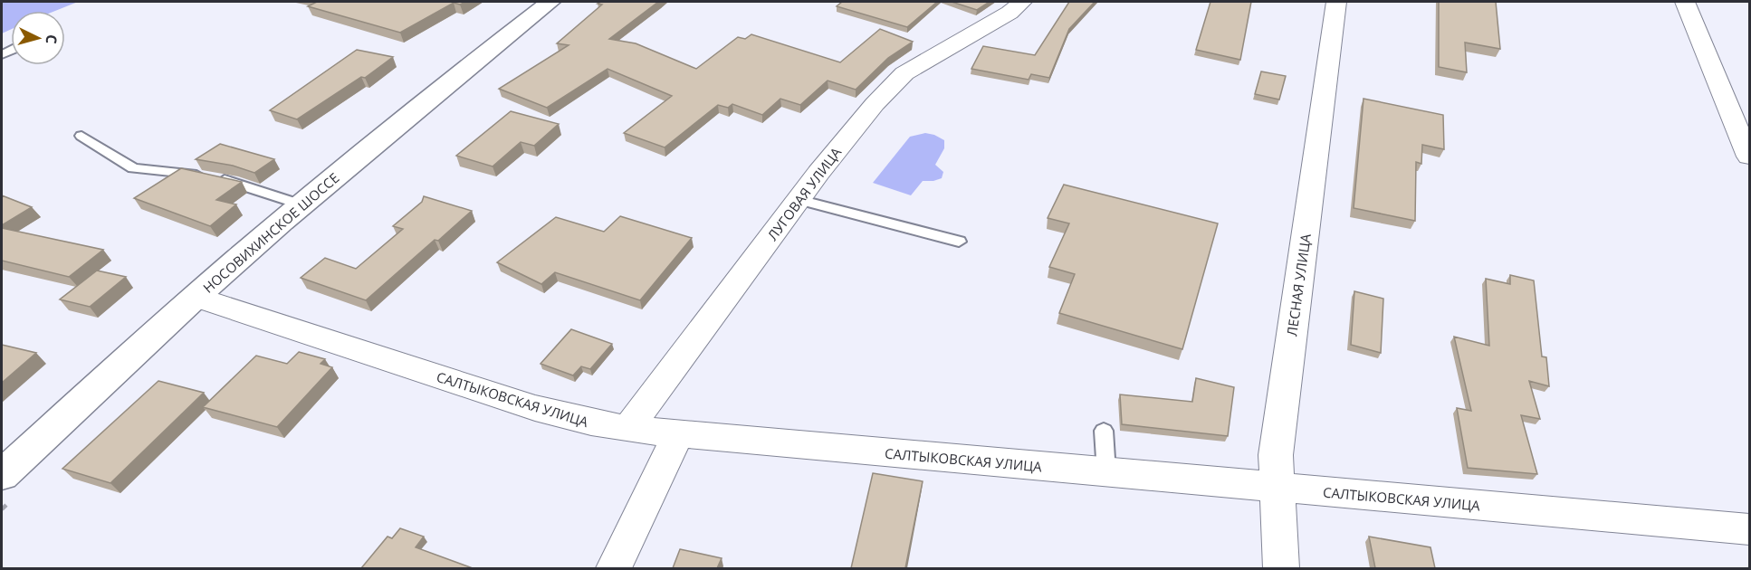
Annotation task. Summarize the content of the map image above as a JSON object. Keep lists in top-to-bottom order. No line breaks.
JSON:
{"streets":{"main road":["НОСОВИХИНСКОЕ ШОССЕ"],"street":["ЛУГОВАЯ УЛИЦА","ЛЕСНАЯ УЛИЦА","САЛТЫКОВСКАЯ УЛИЦА"]},"crossings":[["ЛУГОВАЯ УЛИЦА","САЛТЫКОВСКАЯ УЛИЦА"],["НОСОВИХИНСКОЕ ШОССЕ","САЛТЫКОВСКАЯ УЛИЦА"],["ЛЕСНАЯ УЛИЦА","САЛТЫКОВСКАЯ УЛИЦА"]],"north":"right"}
